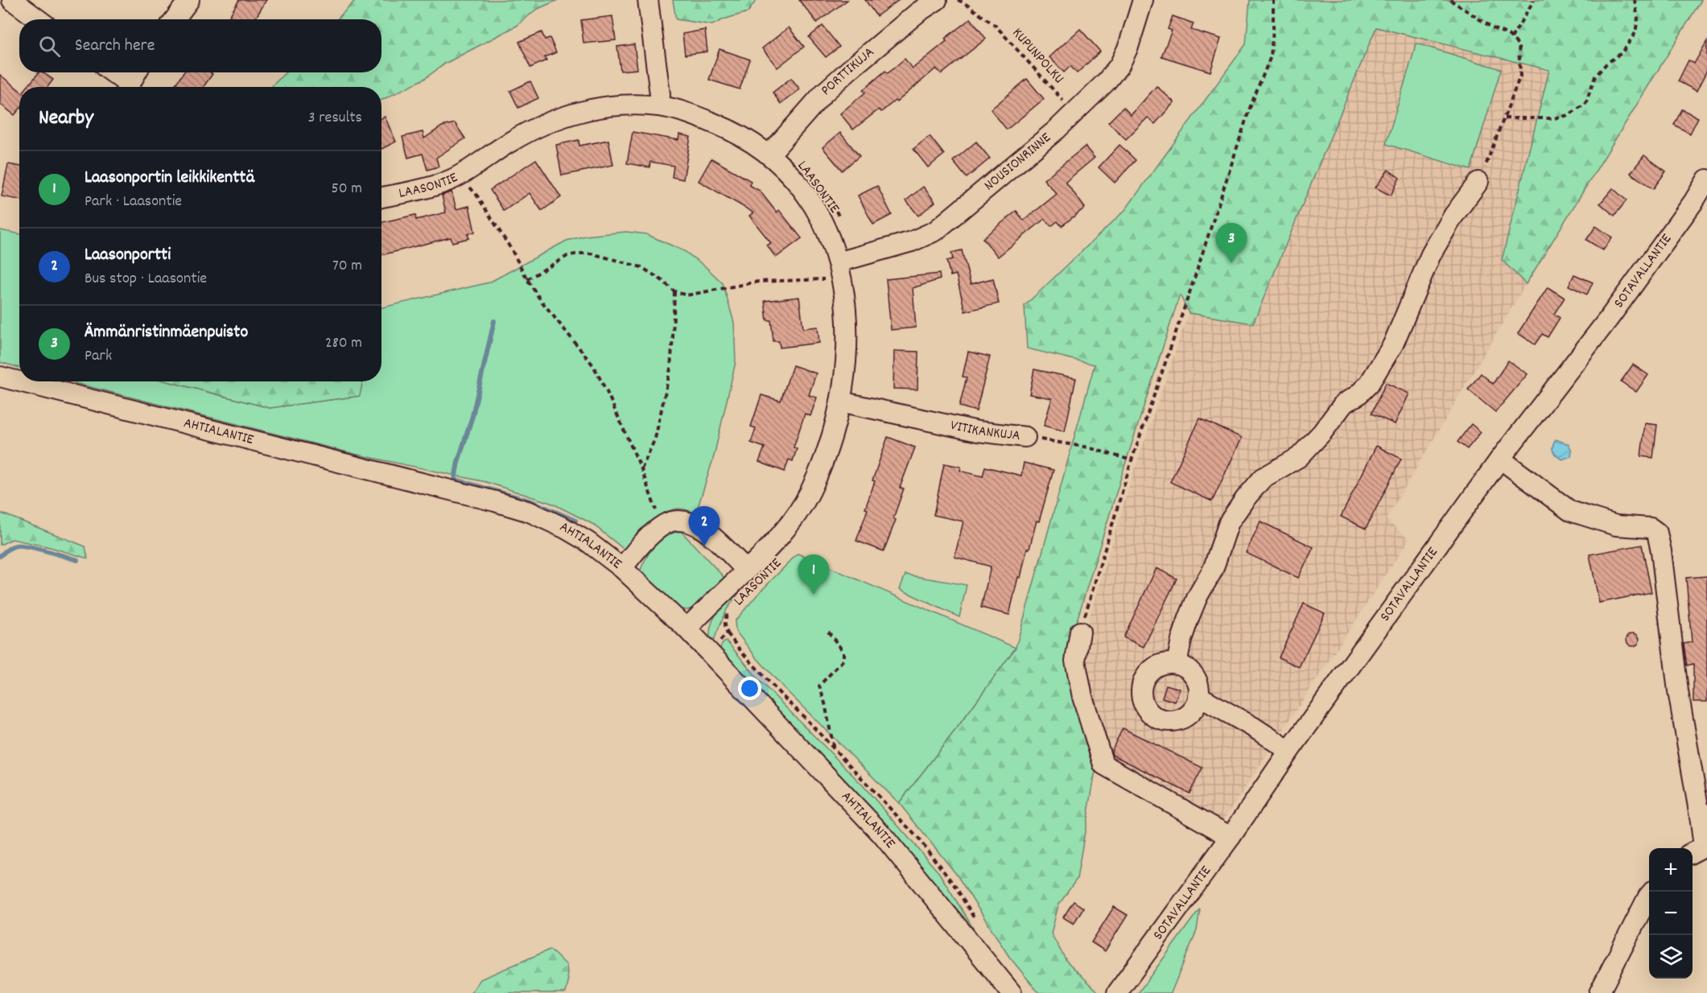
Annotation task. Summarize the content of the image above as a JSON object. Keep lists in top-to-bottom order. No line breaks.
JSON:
{"streets":{"street":["PORTTIKUJA","NOUSIONRINNE","LAASONTIE","SOTAVALLANTIE","VITIKANKUJA","AHTIALANTIE"],"path":["KUPUNPOLKU"]},"crossings":[["KUPUNPOLKU","NOUSIONRINNE"],["PORTTIKUJA","LAASONTIE"],["NOUSIONRINNE","LAASONTIE"],["LAASONTIE","VITIKANKUJA"],["LAASONTIE","AHTIALANTIE"]],"page":{"search":"Search here","heading":["Nearby","3 results"],"list":[{"mark":"1","name":"Laasonportin leikkikenttä","note":"Park · Laasontie","value":"50 m"},{"mark":"2","name":"Laasonportti","note":"Bus stop · Laasontie","value":"70 m"},{"mark":"3","name":"Ämmänristinmäenpuisto","note":"Park","value":"280 m"}],"pins":["3","2","1"],"map_buttons":["+","−"]}}
